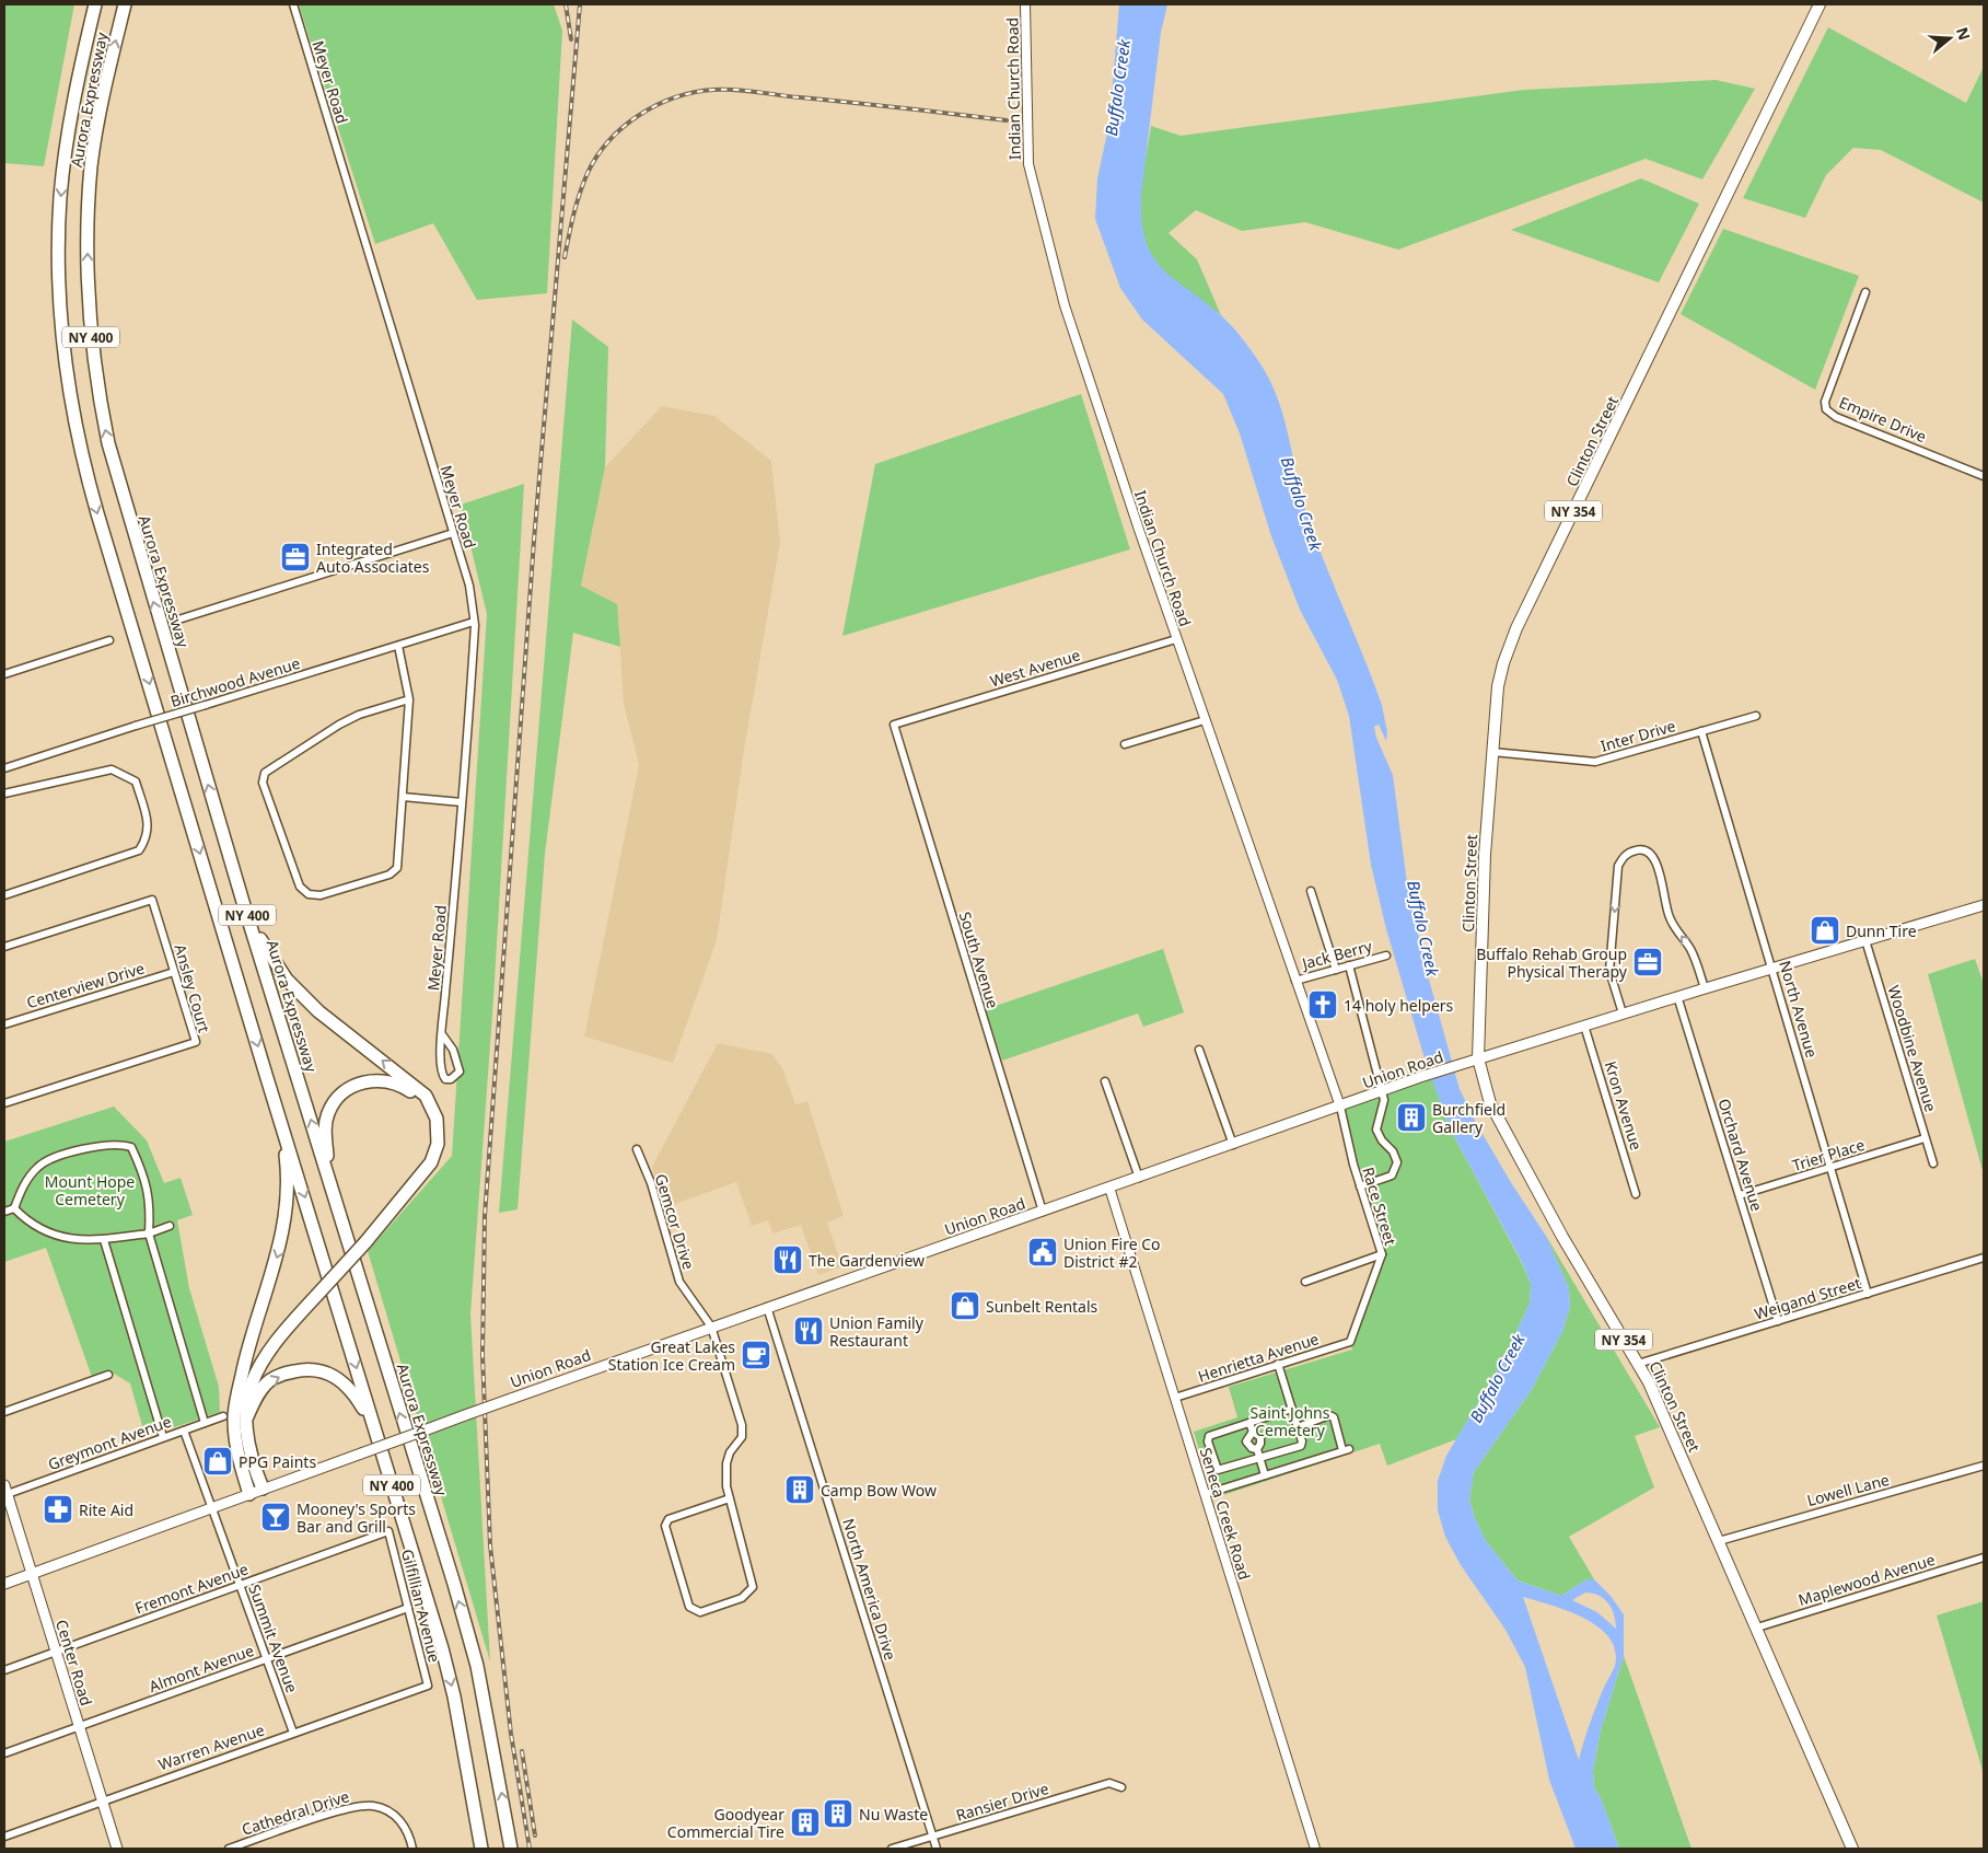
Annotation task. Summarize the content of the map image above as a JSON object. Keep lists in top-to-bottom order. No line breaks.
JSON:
{"streets":{"highway":["Aurora Expressway","NY 400"],"main road":["Clinton Street","NY 354","Union Road","Center Road"],"street":["Meyer Road","Indian Church Road","Empire Drive","West Avenue","Birchwood Avenue","Inter Drive","Jack Berry","South Avenue","Centerview Drive","Ansley Court","North Avenue","Woodbine Avenue","Kron Avenue","Orchard Avenue","Trier Place","Race Street","Gemcor Drive","Weigand Street","Henrietta Avenue","Greymont Avenue","Lowell Lane","Seneca Creek Road","Maplewood Avenue","Fremont Avenue","North America Drive","Gilfillian Avenue","Summit Avenue","Almont Avenue","Warren Avenue","Ransier Drive","Cathedral Drive"]},"crossings":[["Meyer Road","Birchwood Avenue"],["Indian Church Road","West Avenue"],["Indian Church Road","Jack Berry"],["Indian Church Road","Union Road"],["Indian Church Road","Race Street"],["Clinton Street","Inter Drive"],["Clinton Street","Union Road"],["Clinton Street","Weigand Street"],["Clinton Street","Lowell Lane"],["Clinton Street","Maplewood Avenue"],["West Avenue","South Avenue"],["Inter Drive","North Avenue"],["South Avenue","Union Road"],["Centerview Drive","Ansley Court"],["North Avenue","Union Road"],["North Avenue","Trier Place"],["North Avenue","Weigand Street"],["Woodbine Avenue","Union Road"],["Woodbine Avenue","Trier Place"],["Union Road","Kron Avenue"],["Union Road","Orchard Avenue"],["Union Road","Race Street"],["Union Road","Gemcor Drive"],["Union Road","Seneca Creek Road"],["Union Road","North America Drive"],["Union Road","Summit Avenue"],["Union Road","Center Road"],["Orchard Avenue","Trier Place"],["Orchard Avenue","Weigand Street"],["Race Street","Henrietta Avenue"],["Henrietta Avenue","Seneca Creek Road"],["Greymont Avenue","Summit Avenue"],["Greymont Avenue","Center Road"],["Fremont Avenue","Gilfillian Avenue"],["Fremont Avenue","Summit Avenue"],["Fremont Avenue","Center Road"],["North America Drive","Ransier Drive"],["Gilfillian Avenue","Almont Avenue"],["Gilfillian Avenue","Warren Avenue"],["Summit Avenue","Almont Avenue"],["Summit Avenue","Warren Avenue"],["Center Road","Almont Avenue"],["Center Road","Warren Avenue"]],"water":["Buffalo Creek"],"parks":["Mount Hope Cemetery","Saint Johns Cemetery"],"places":{"office":["Integrated Auto Associates","Buffalo Rehab Group Physical Therapy"],"shop":["Dunn Tire","Sunbelt Rentals","PPG Paints"],"church":["14 holy helpers"],"building":["Burchfield Gallery","Camp Bow Wow","Nu Waste","Goodyear Commercial Tire"],"public building":["Union Fire Co District #2"],"restaurant":["The Gardenview","Union Family Restaurant"],"cafe":["Great Lakes Station Ice Cream"],"pharmacy":["Rite Aid"],"bar":["Mooney's Sports Bar and Grill"]},"north":"right"}
